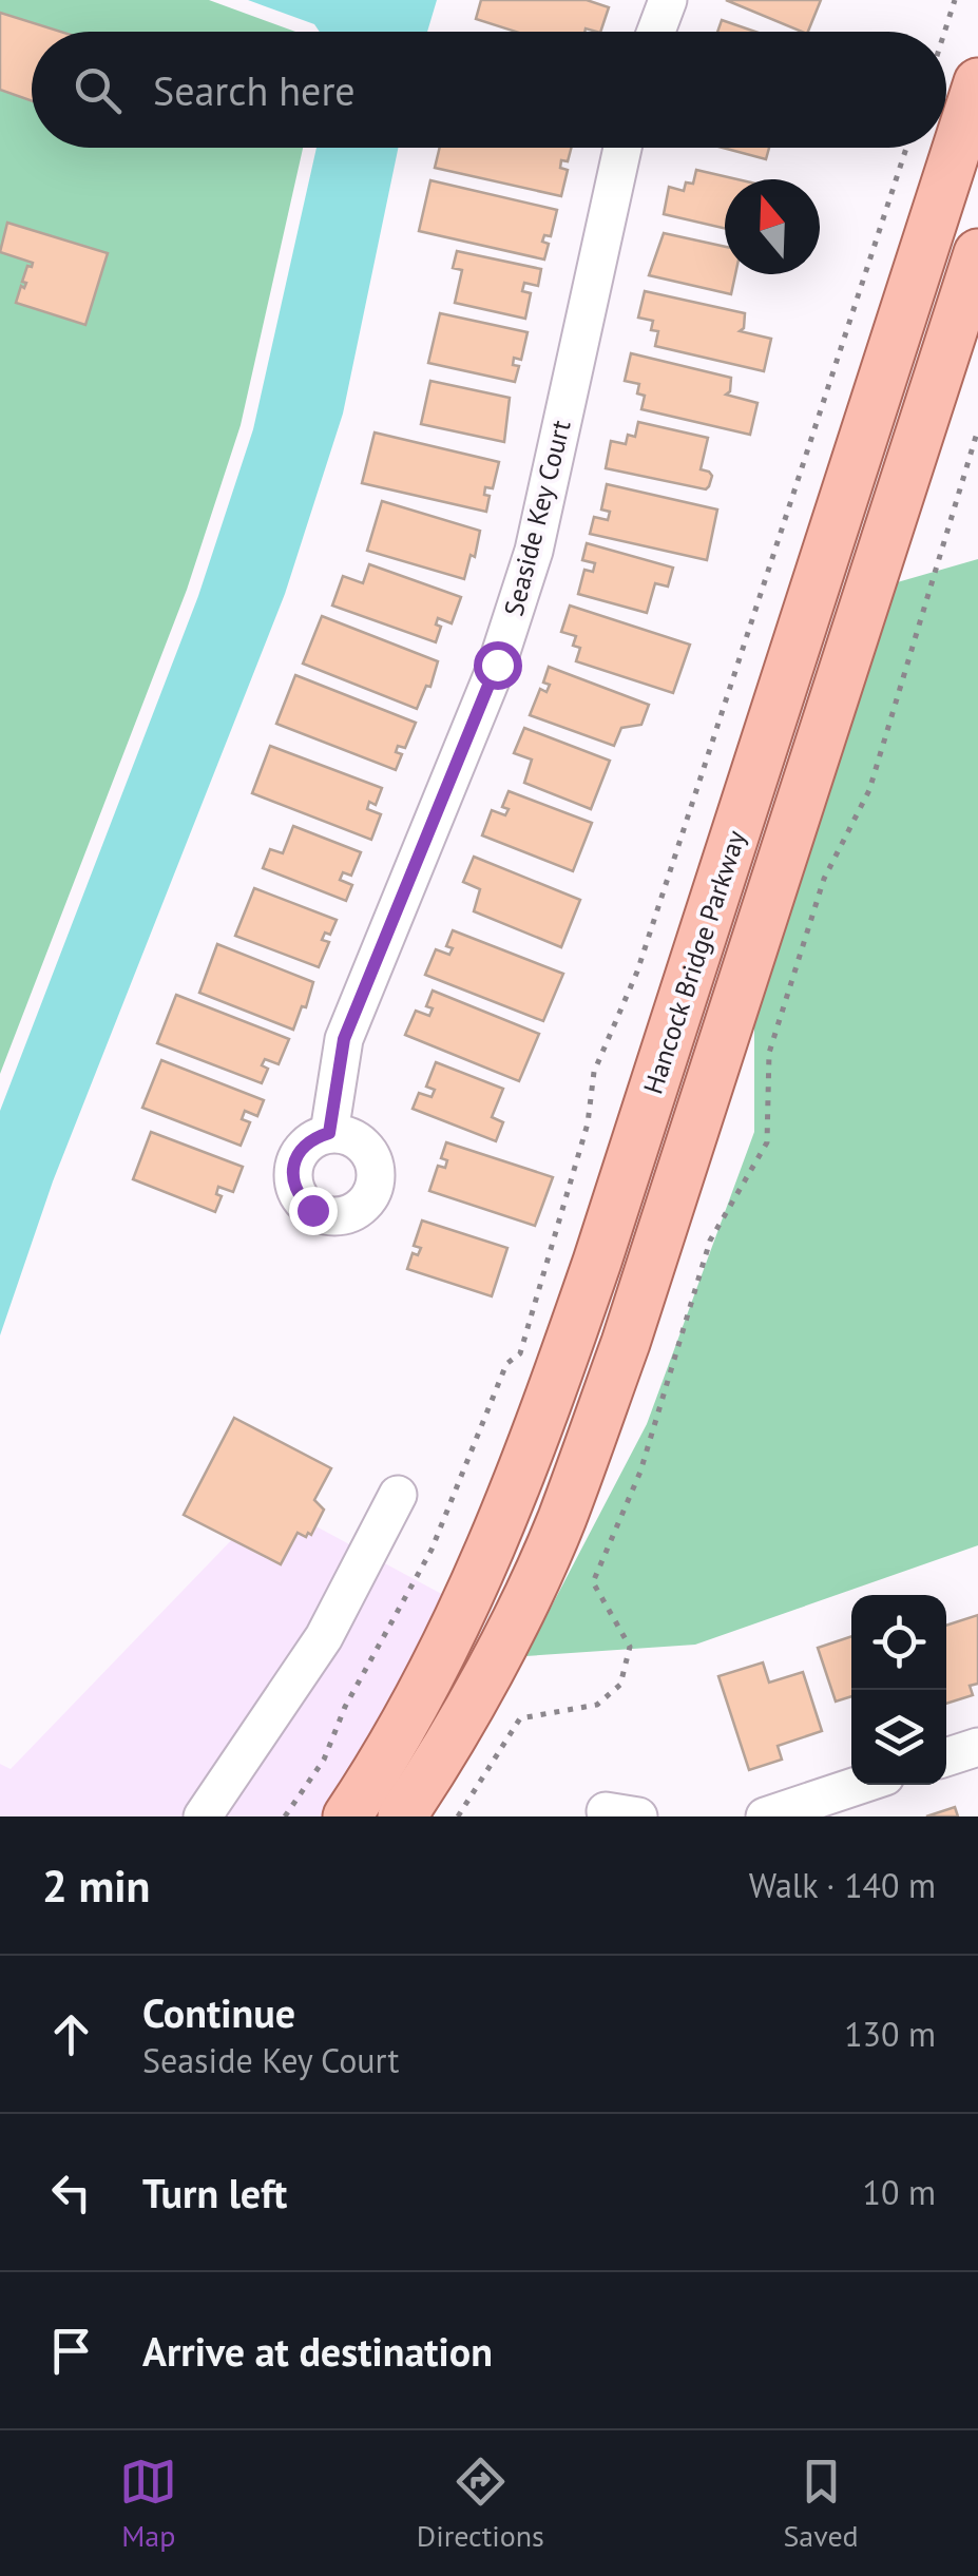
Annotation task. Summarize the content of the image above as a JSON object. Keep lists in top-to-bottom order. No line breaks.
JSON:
{"streets":{"main road":["Hancock Bridge Parkway"],"street":["Seaside Key Court"]},"north":"top","page":{"search":"Search here","heading":["2 min","Walk · 140 m"],"list":[["Continue","Seaside Key Court","130 m"],["Turn left","10 m"],"Arrive at destination"],"nav":["Map","Directions","Saved"]}}
